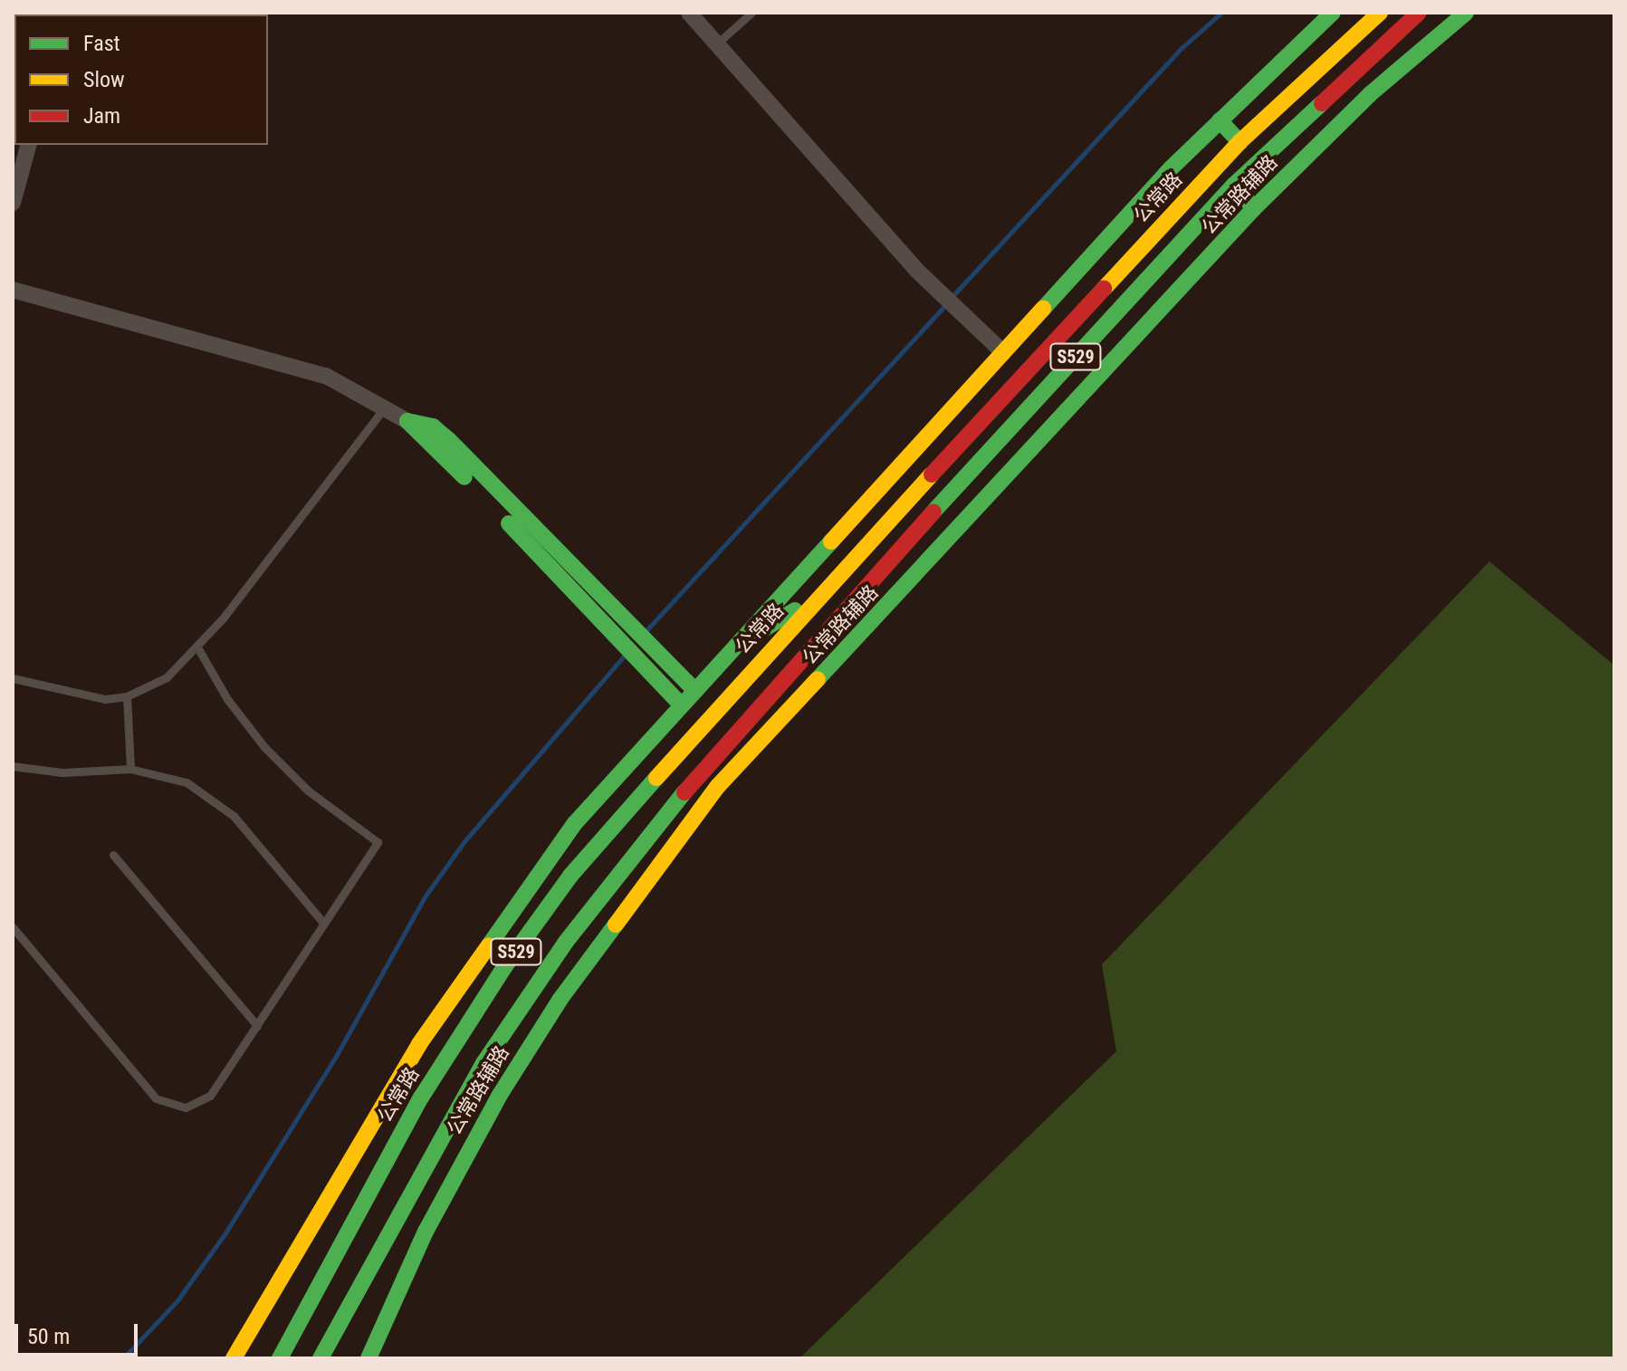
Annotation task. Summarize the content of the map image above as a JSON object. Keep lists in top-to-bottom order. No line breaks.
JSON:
{"streets":{"main road":["公常路辅路","公常路","S529"]},"legend":["Fast","Slow","Jam"],"scale_bar":"50 m"}
